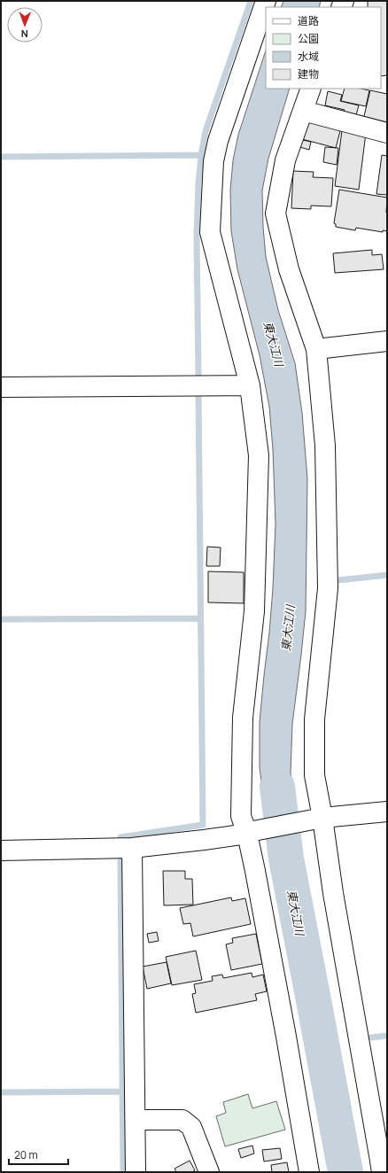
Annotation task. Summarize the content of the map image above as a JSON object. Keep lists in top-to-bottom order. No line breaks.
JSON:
{"water":["東大江川"],"legend":["道路","公園","水域","建物"],"scale_bar":"20 m","north":"bottom"}
